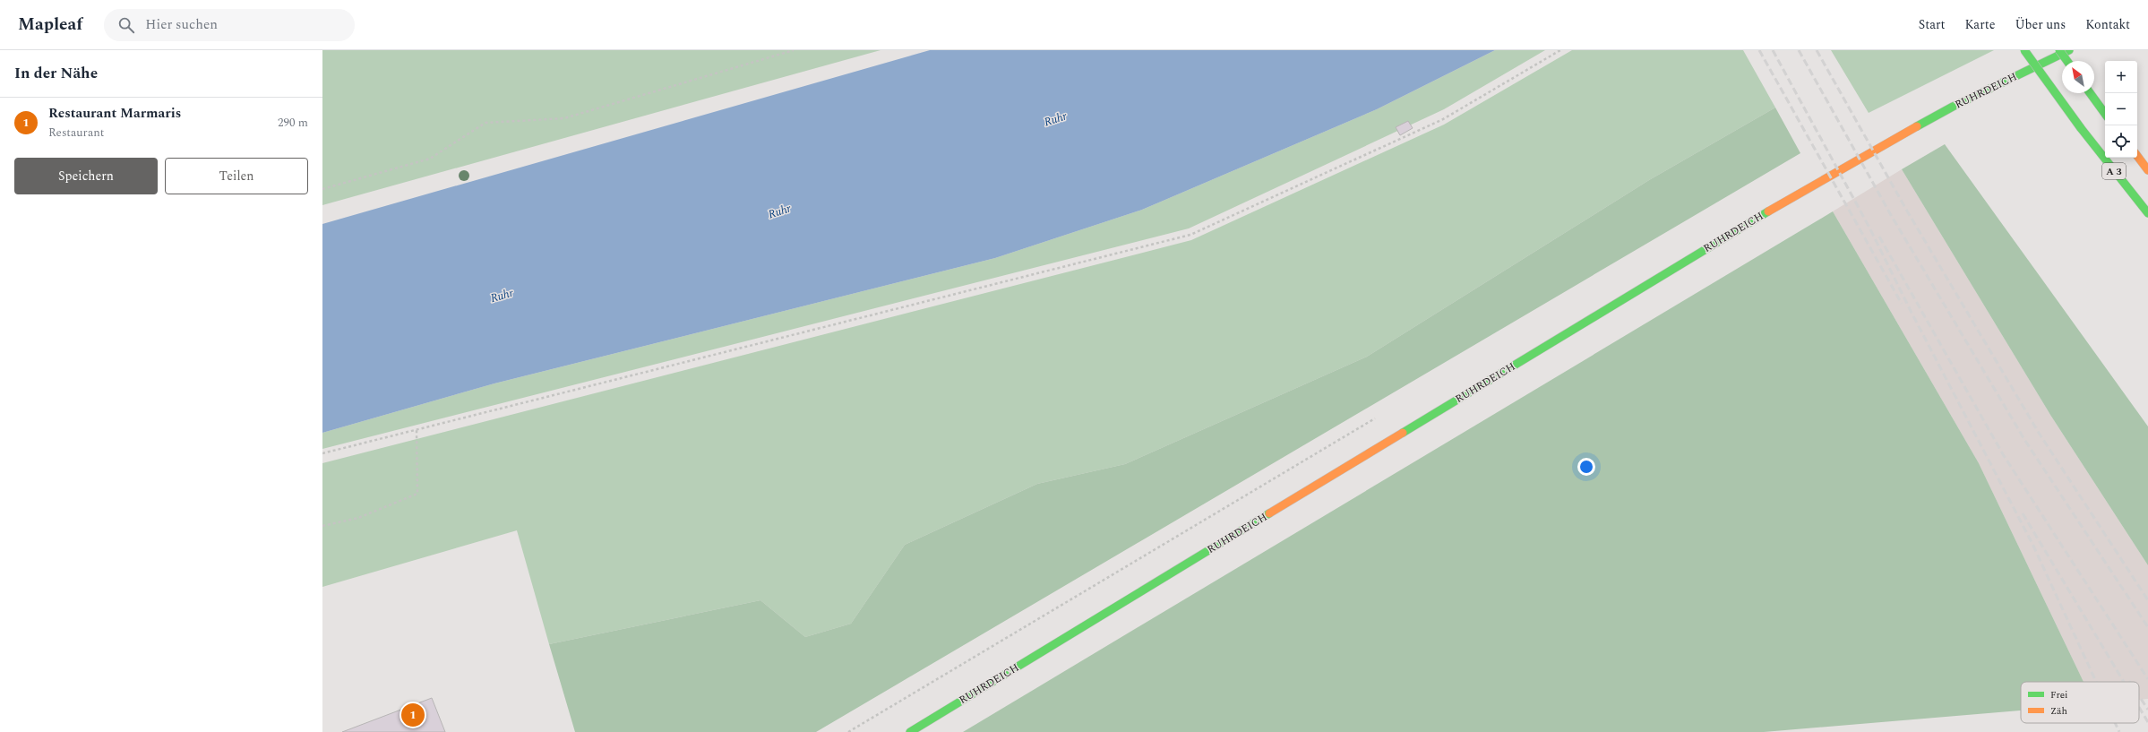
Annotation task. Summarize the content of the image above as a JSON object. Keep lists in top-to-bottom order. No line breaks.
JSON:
{"streets":{"main road":["RUHRDEICH","A 3"]},"water":["Ruhr"],"legend":["Frei","Zäh"],"north":"top left","page":{"header":"Mapleaf","search":"Hier suchen","nav":["Start","Karte","Über uns","Kontakt"],"heading":"In der Nähe","map_buttons":["+","−"],"list":[{"mark":"1","name":"Restaurant Marmaris","note":"Restaurant","value":"290 m"}],"buttons":["Speichern","Teilen"],"pins":"1"}}
